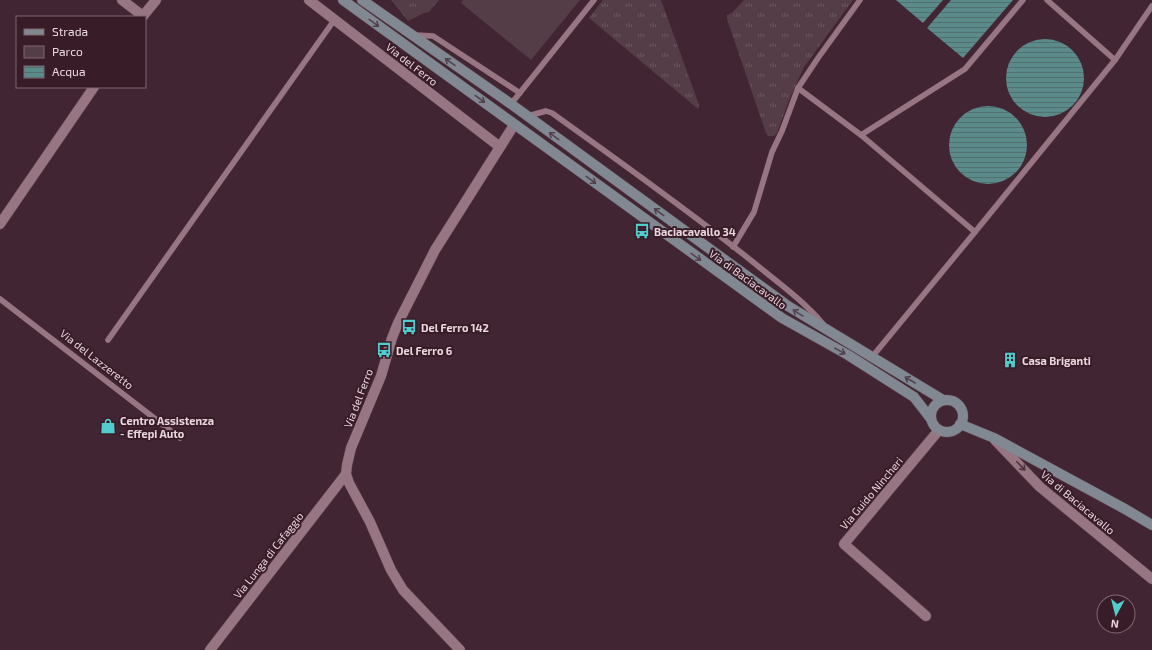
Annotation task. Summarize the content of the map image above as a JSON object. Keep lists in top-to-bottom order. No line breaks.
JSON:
{"streets":{"main road":["Via del Ferro","Via di Baciacavallo"],"street":["Via Guido Nincheri","Via Lunga di Cafaggio"],"lane":["Via del Lazzeretto"]},"crossings":[["Via del Ferro","Via di Baciacavallo"],["Via del Ferro","Via Lunga di Cafaggio"],["Via di Baciacavallo","Via Guido Nincheri"]],"places":{"bus stop":["Baciacavallo 34","Del Ferro 142","Del Ferro 6"],"building":["Casa Briganti"],"shop":["Centro Assistenza - Effepi Auto"]},"legend":["Strada","Parco","Acqua"],"north":"bottom"}
